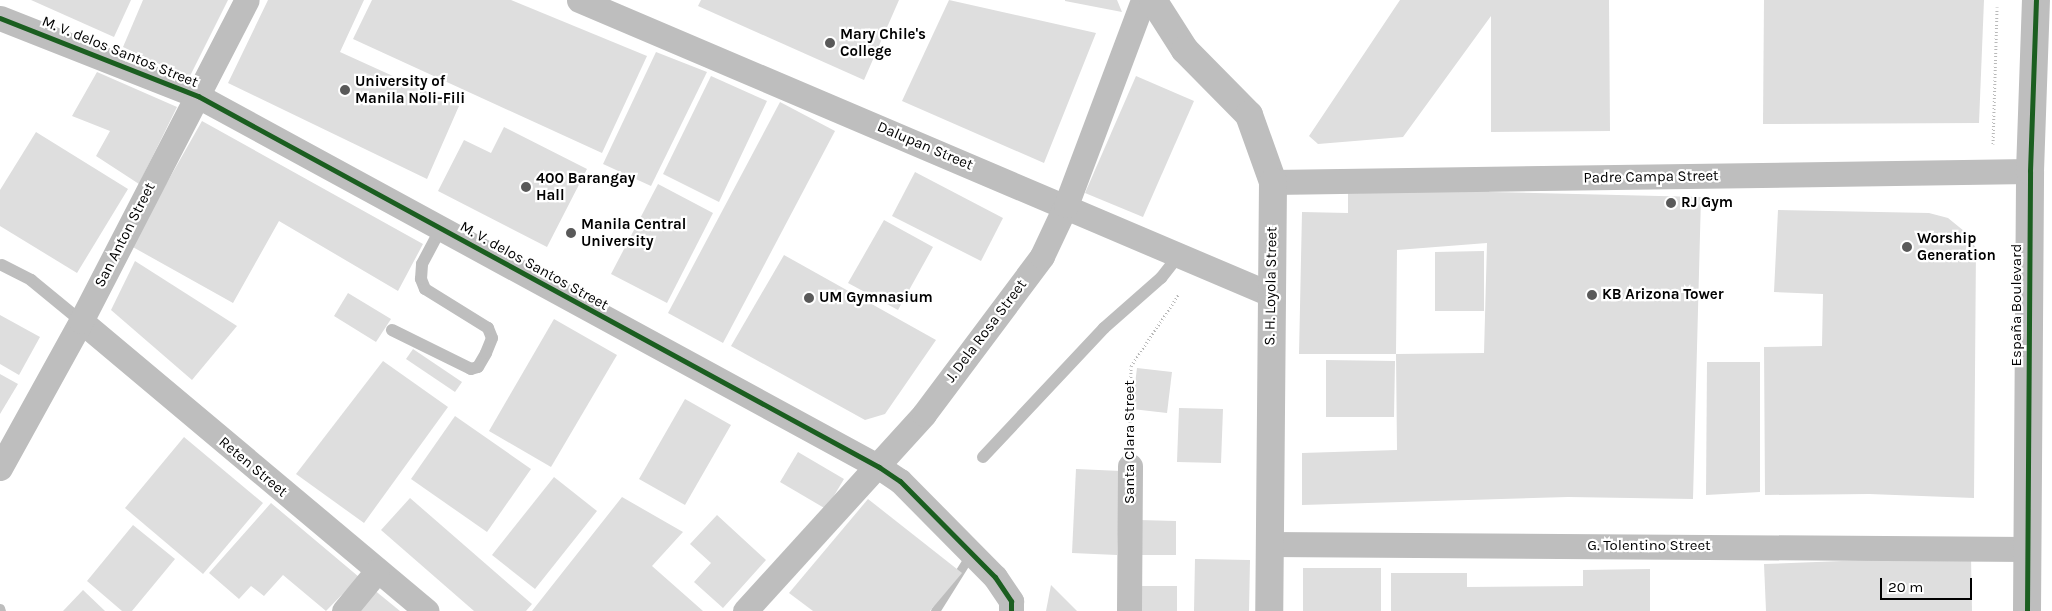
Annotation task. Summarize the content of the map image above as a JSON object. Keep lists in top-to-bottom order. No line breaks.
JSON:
{"streets":{"street":["M. V. delos Santos Street","Dalupan Street","Padre Campa Street","San Anton Street","S. H. Loyola Street","España Boulevard","J. Dela Rosa Street","Santa Clara Street","Reten Street","G. Tolentino Street"]},"crossings":[["M. V. delos Santos Street","San Anton Street"],["M. V. delos Santos Street","J. Dela Rosa Street"],["Dalupan Street","S. H. Loyola Street"],["Dalupan Street","J. Dela Rosa Street"],["Dalupan Street","Santa Clara Street"],["Padre Campa Street","S. H. Loyola Street"],["Padre Campa Street","España Boulevard"],["San Anton Street","Reten Street"],["S. H. Loyola Street","G. Tolentino Street"],["España Boulevard","G. Tolentino Street"]],"places":["Mary Chile's College","University of Manila Noli-Fili","400 Barangay Hall","RJ Gym","Manila Central University","Worship Generation","KB Arizona Tower","UM Gymnasium"],"scale_bar":"20 m"}
